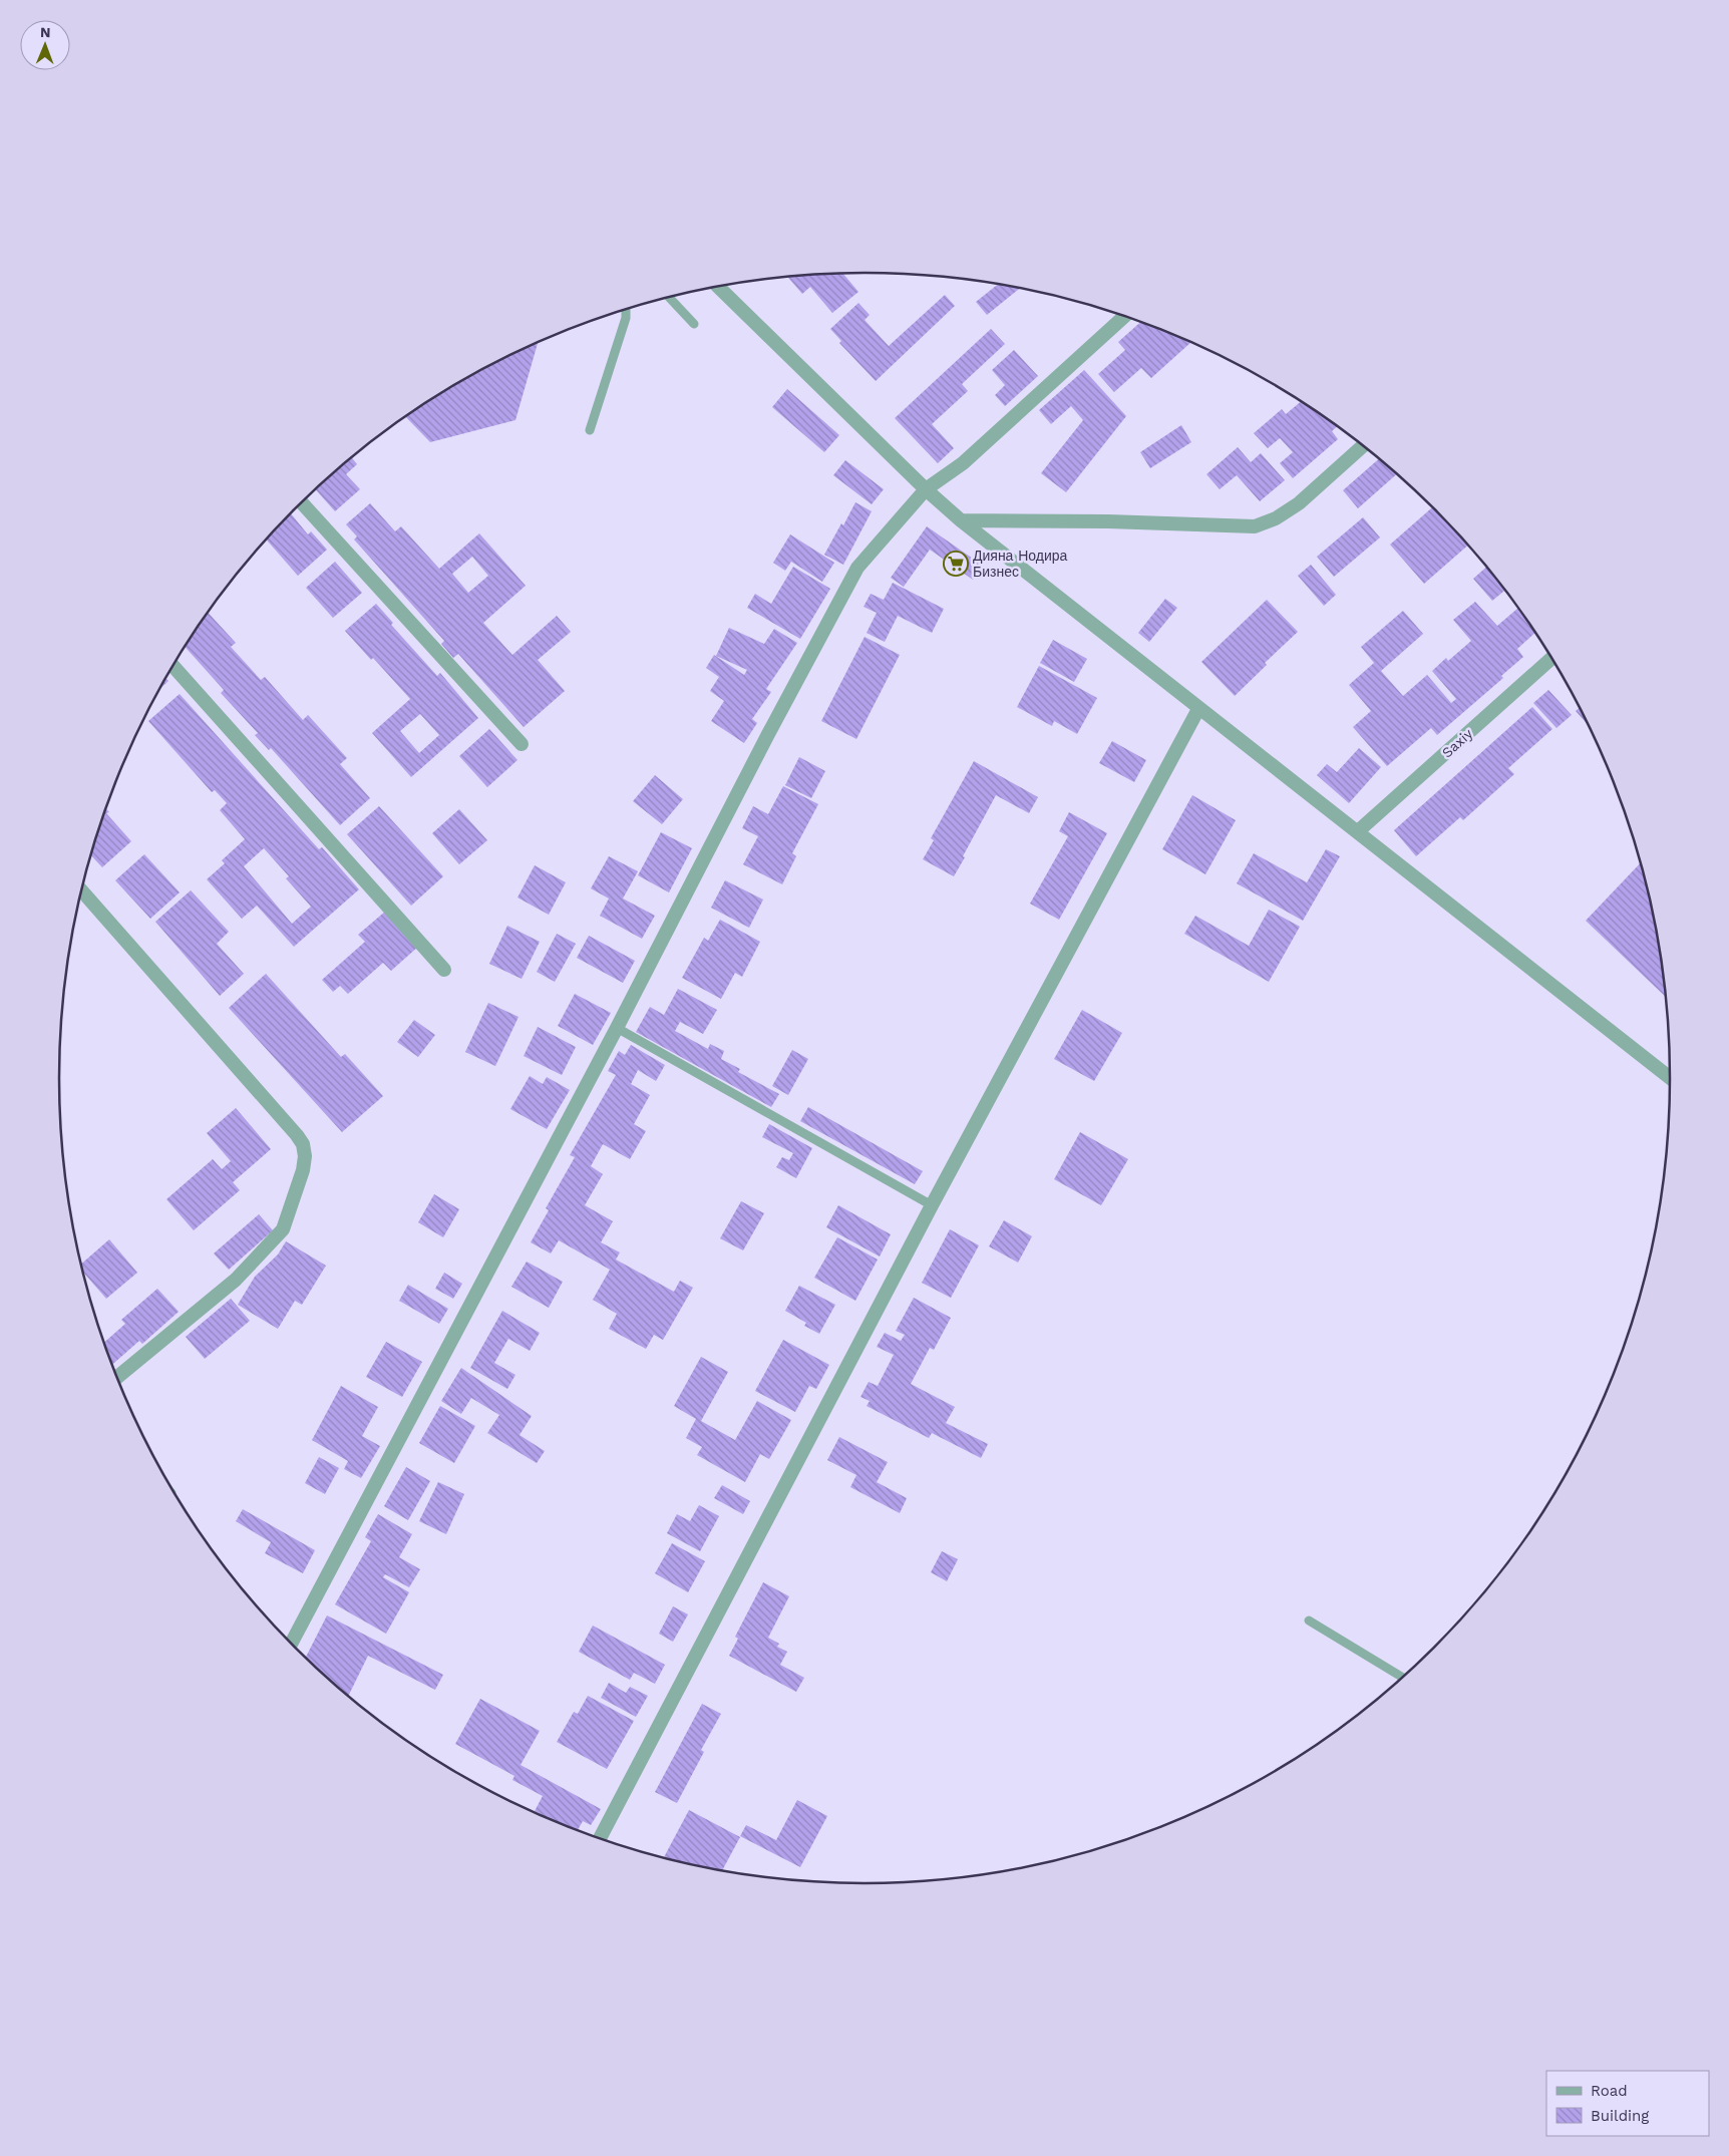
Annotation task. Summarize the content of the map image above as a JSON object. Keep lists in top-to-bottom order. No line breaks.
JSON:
{"streets":{"street":["Saxiy"]},"places":{"supermarket":["Дияна Нодира Бизнес"]},"legend":["Road","Building"],"north":"top"}
